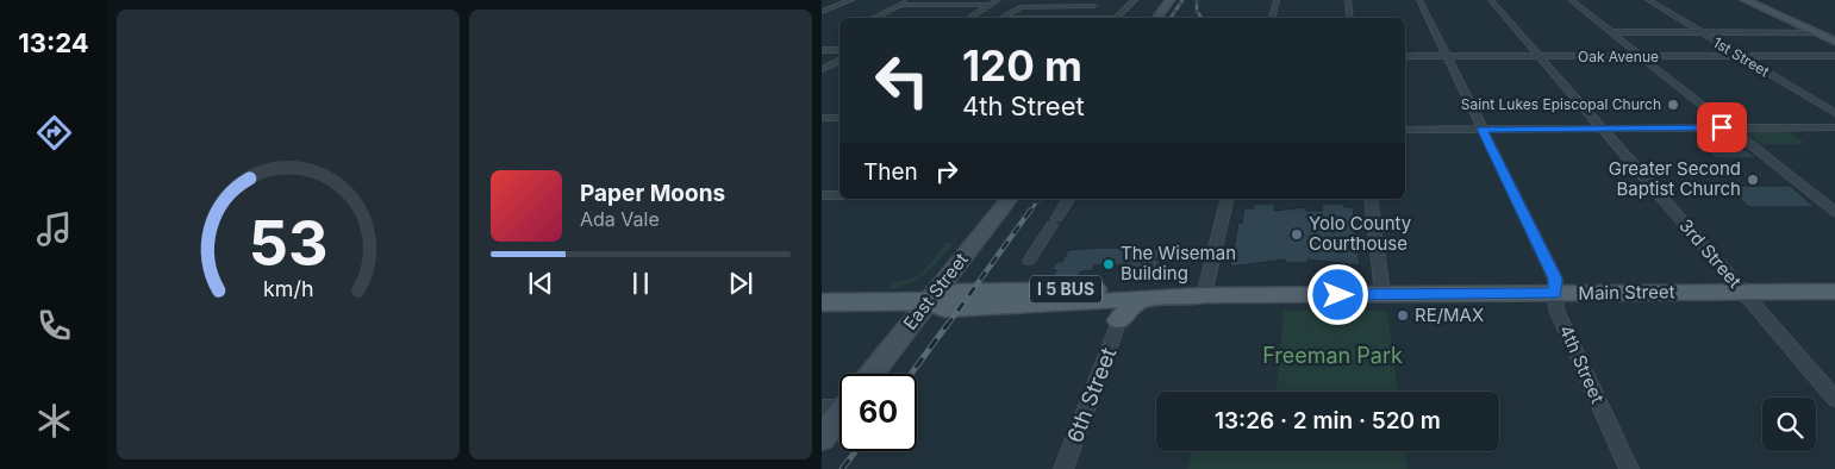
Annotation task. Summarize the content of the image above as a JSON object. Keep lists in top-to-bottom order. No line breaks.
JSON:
{"streets":{"main road":["I 5 BUS","East Street","Main Street"],"street":["Oak Avenue","1st Street","3rd Street","4th Street","6th Street"]},"crossings":[["Oak Avenue","1st Street"],["Oak Avenue","3rd Street"],["Oak Avenue","4th Street"],["3rd Street","Main Street"],["I 5 BUS","East Street"],["I 5 BUS","Main Street"],["I 5 BUS","6th Street"],["East Street","Main Street"],["Main Street","4th Street"],["Main Street","6th Street"]],"parks":["Freeman Park"],"places":["Saint Lukes Episcopal Church","Greater Second Baptist Church","Yolo County Courthouse","The Wiseman Building","RE/MAX"],"page":{"tabs":"13:24","turn":["120 m","4th Street"],"then":"Then","song":["Paper Moons","Ada Vale"],"limit":"60","trip":"13:26 · 2 min · 520 m","gauge":["53","km/h"]}}
